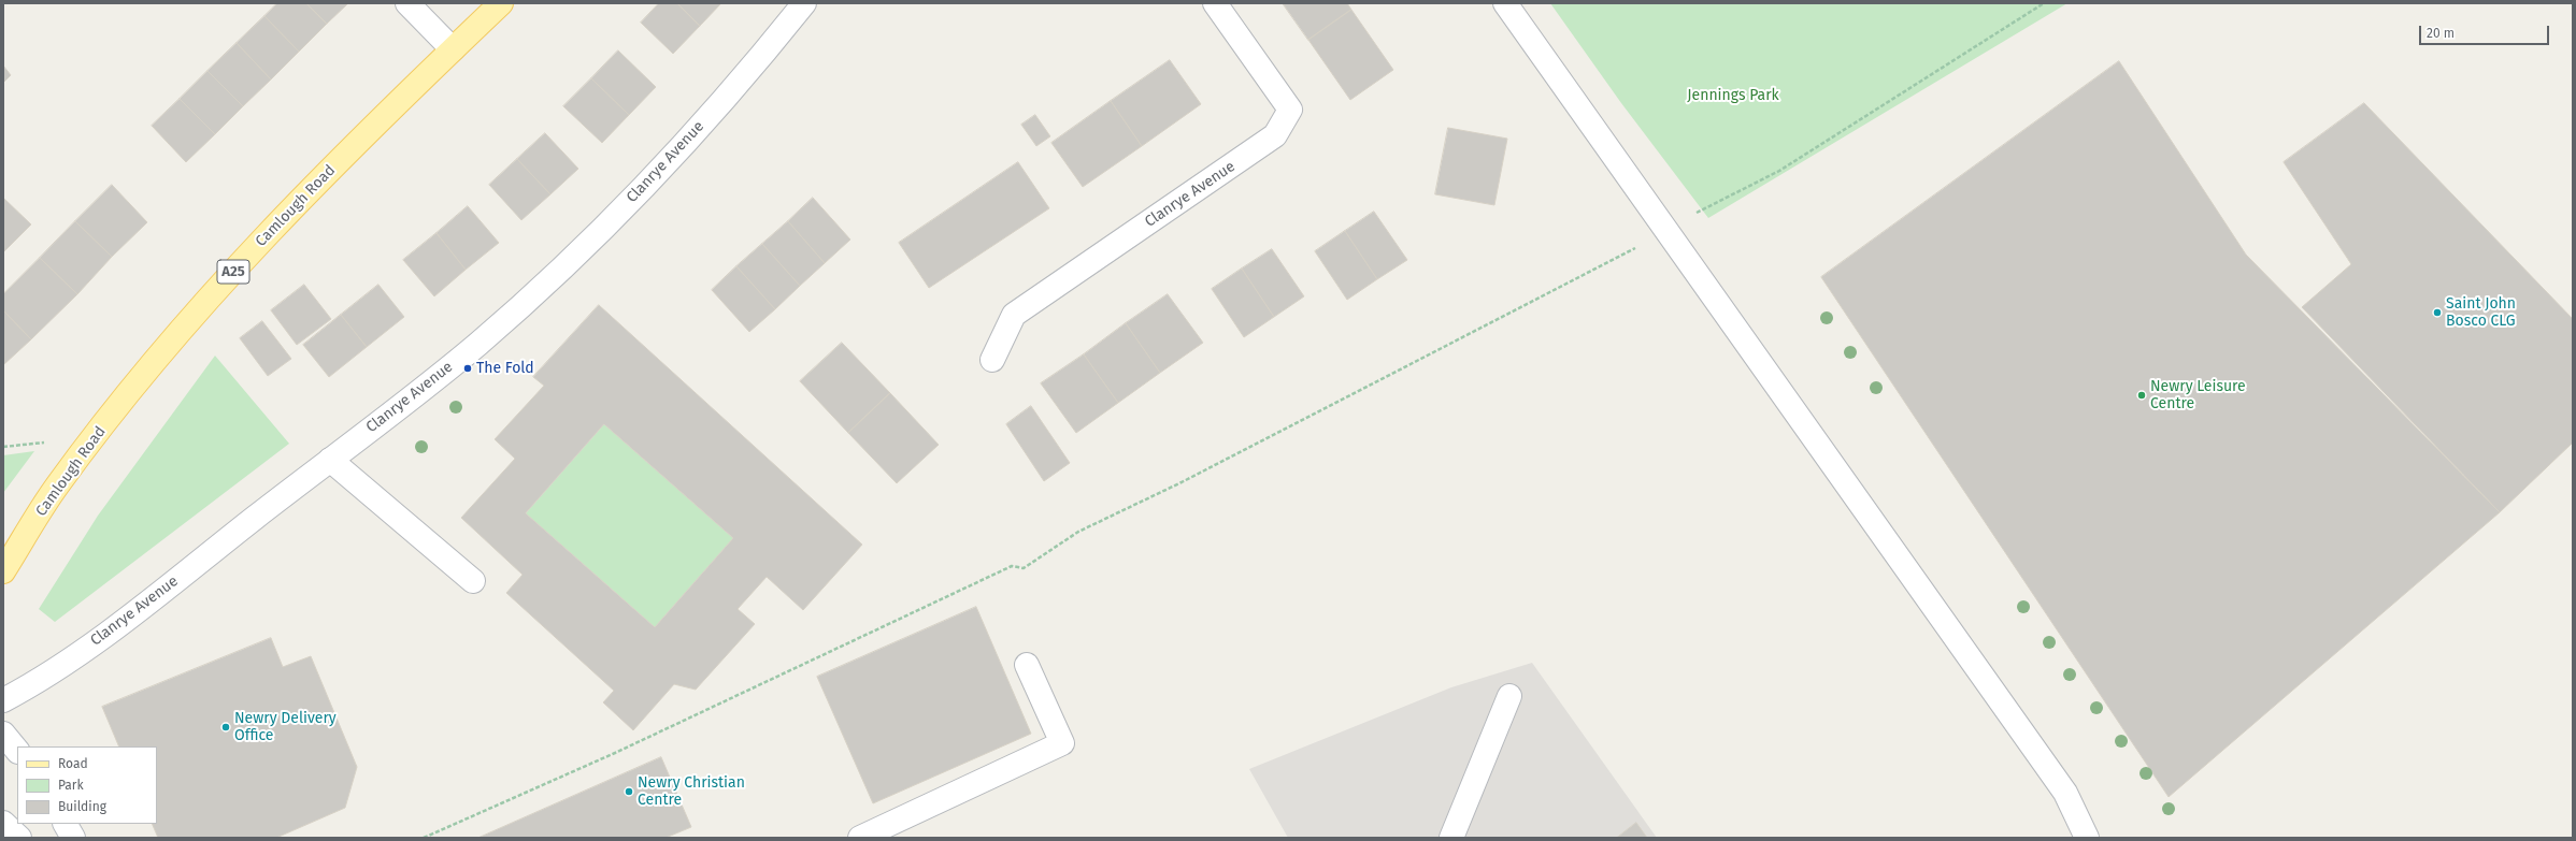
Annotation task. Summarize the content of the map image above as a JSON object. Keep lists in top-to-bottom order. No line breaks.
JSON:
{"streets":{"main road":["Camlough Road","A25"],"street":["Clanrye Avenue"]},"parks":["Jennings Park"],"places":["Saint John Bosco CLG","The Fold","Newry Leisure Centre","Newry Delivery Office","Newry Christian Centre"],"legend":["Road","Park","Building"],"scale_bar":"20 m"}
